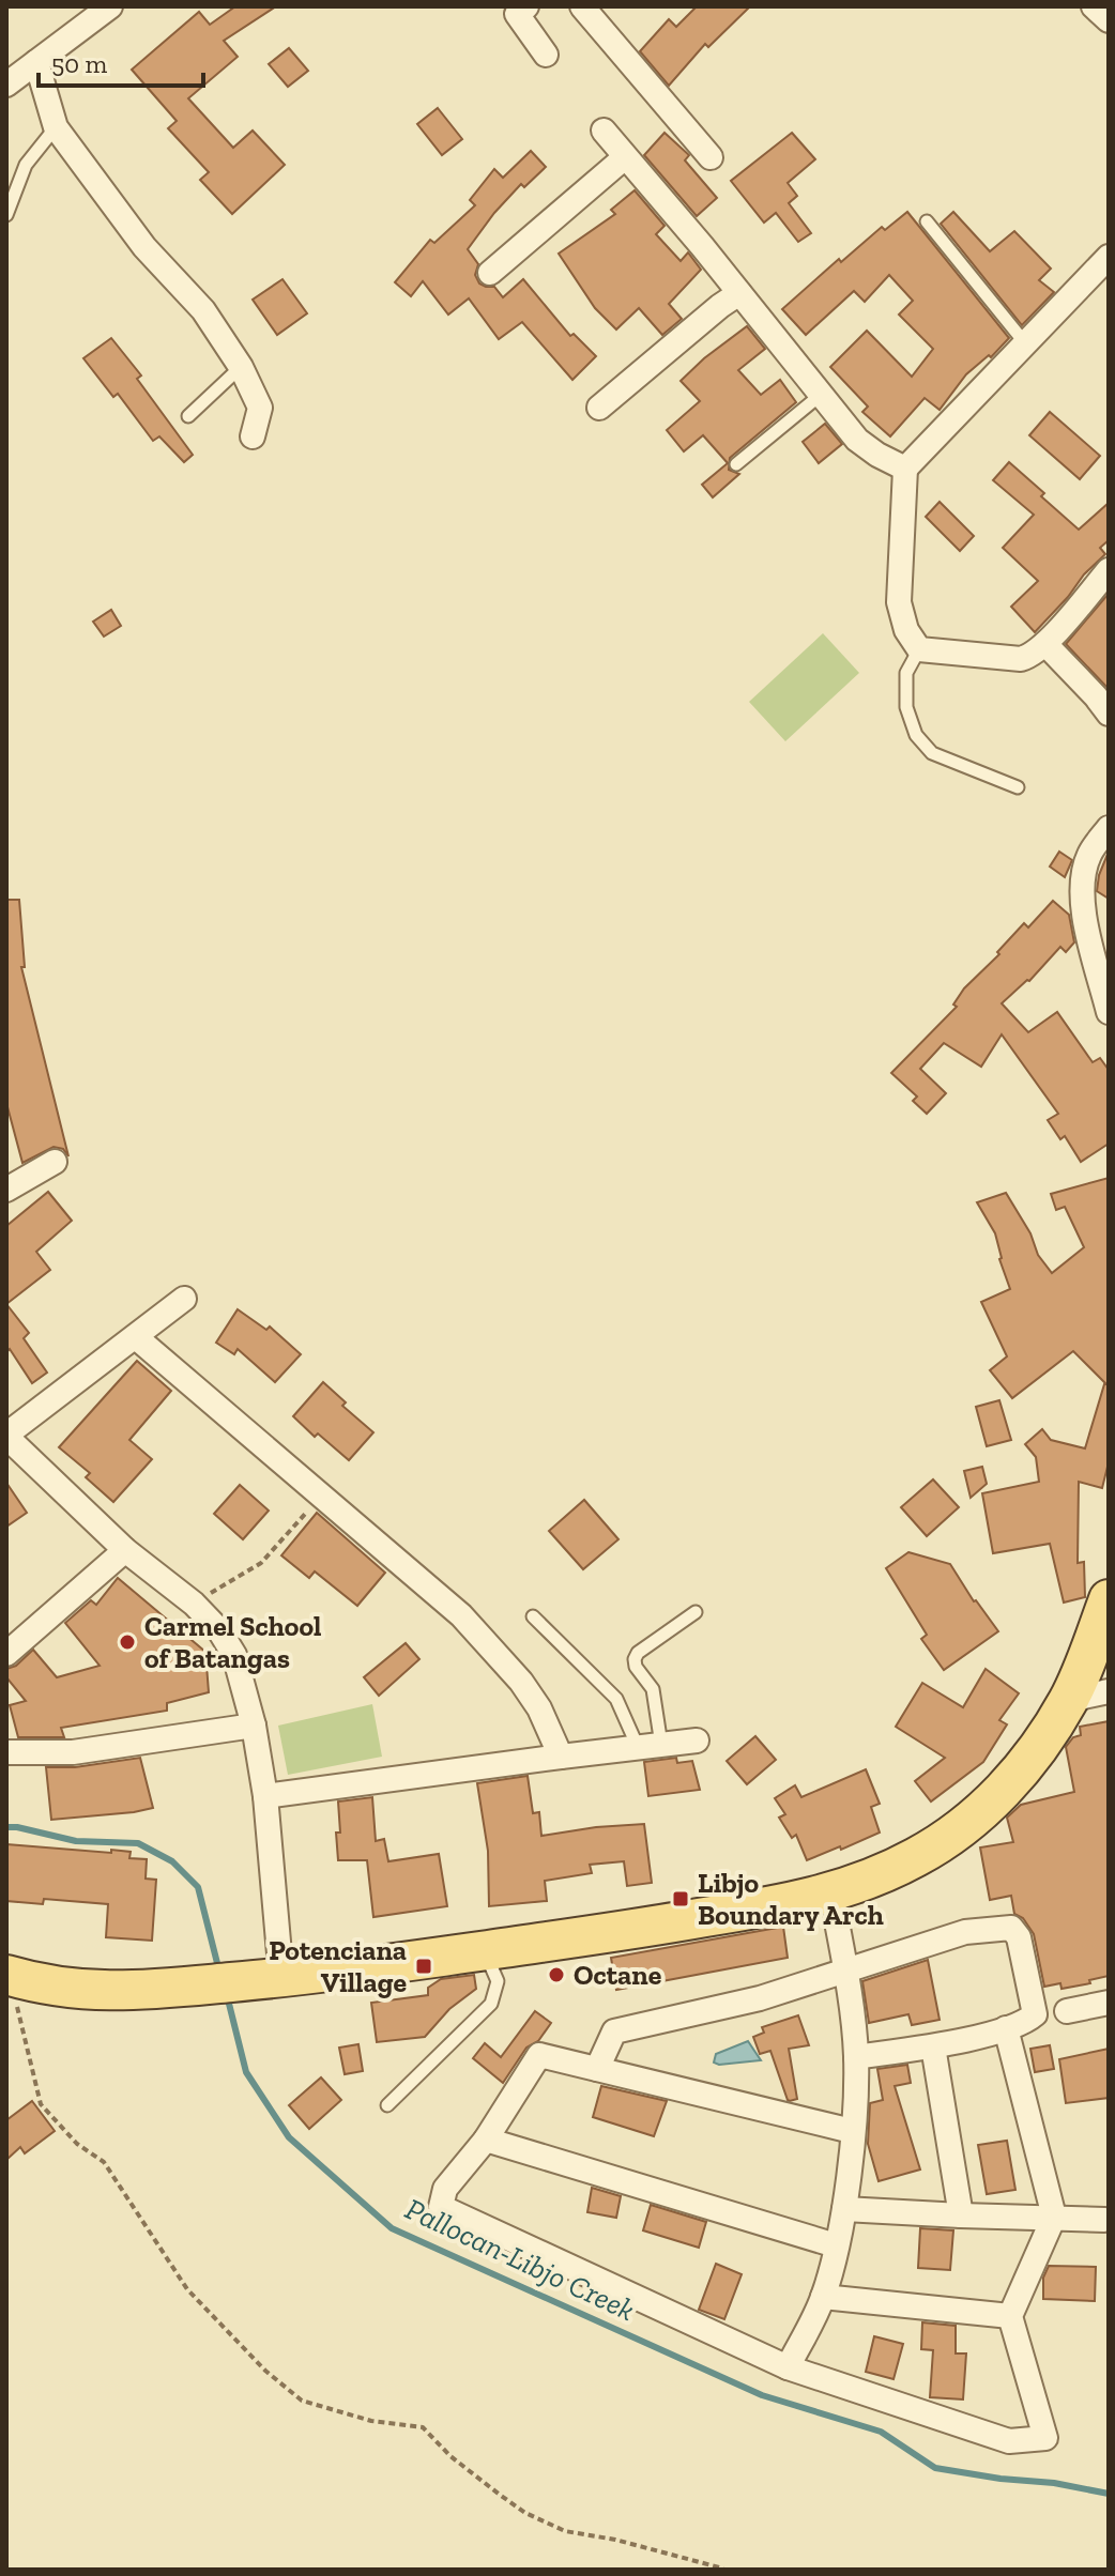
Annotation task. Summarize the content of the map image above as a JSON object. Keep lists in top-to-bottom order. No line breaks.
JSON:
{"water":["Pallocan-Libjo Creek"],"places":{"other":["Carmel School of Batangas","Octane"],"transit":["Libjo Boundary Arch","Potenciana Village"]},"scale_bar":"50 m"}
